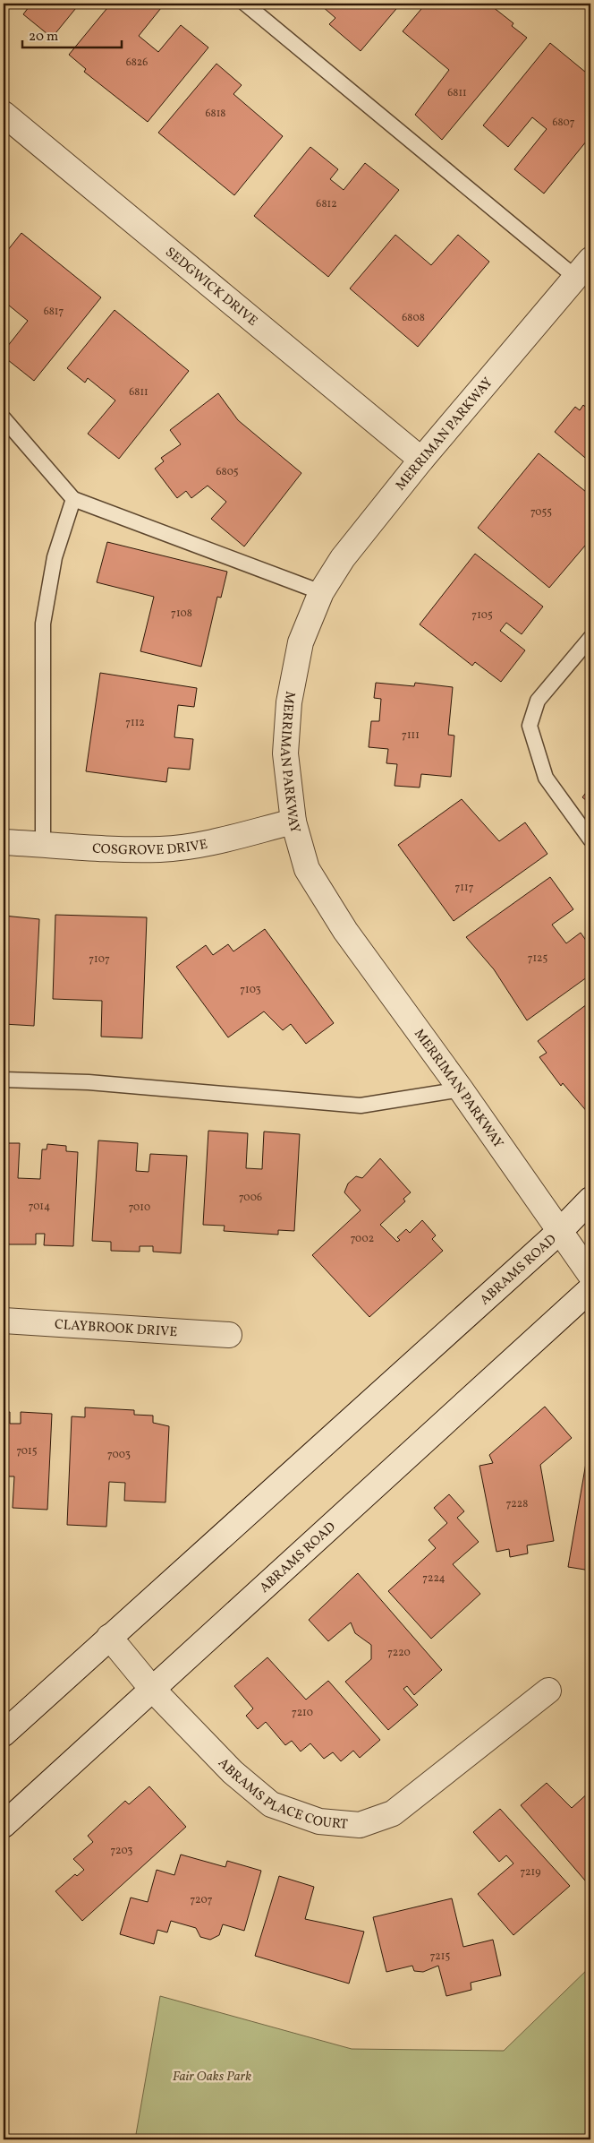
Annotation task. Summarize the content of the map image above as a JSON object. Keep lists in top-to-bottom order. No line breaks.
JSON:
{"streets":{"street":["SEDGWICK DRIVE","MERRIMAN PARKWAY","COSGROVE DRIVE","ABRAMS ROAD","CLAYBROOK DRIVE","ABRAMS PLACE COURT"]},"crossings":[["SEDGWICK DRIVE","MERRIMAN PARKWAY"],["MERRIMAN PARKWAY","COSGROVE DRIVE"],["MERRIMAN PARKWAY","ABRAMS ROAD"],["ABRAMS ROAD","ABRAMS PLACE COURT"]],"parks":["Fair Oaks Park"],"house_numbers":["6826","6811","6818","6807","6812","6817","6808","6811","6805","7055","7108","7105","7112","7111","7117","7125","7107","7103","7006","7014","7010","7002","7015","7003","7228","7224","7220","7210","7203","7219","7207","7215"],"scale_bar":"20 m"}
